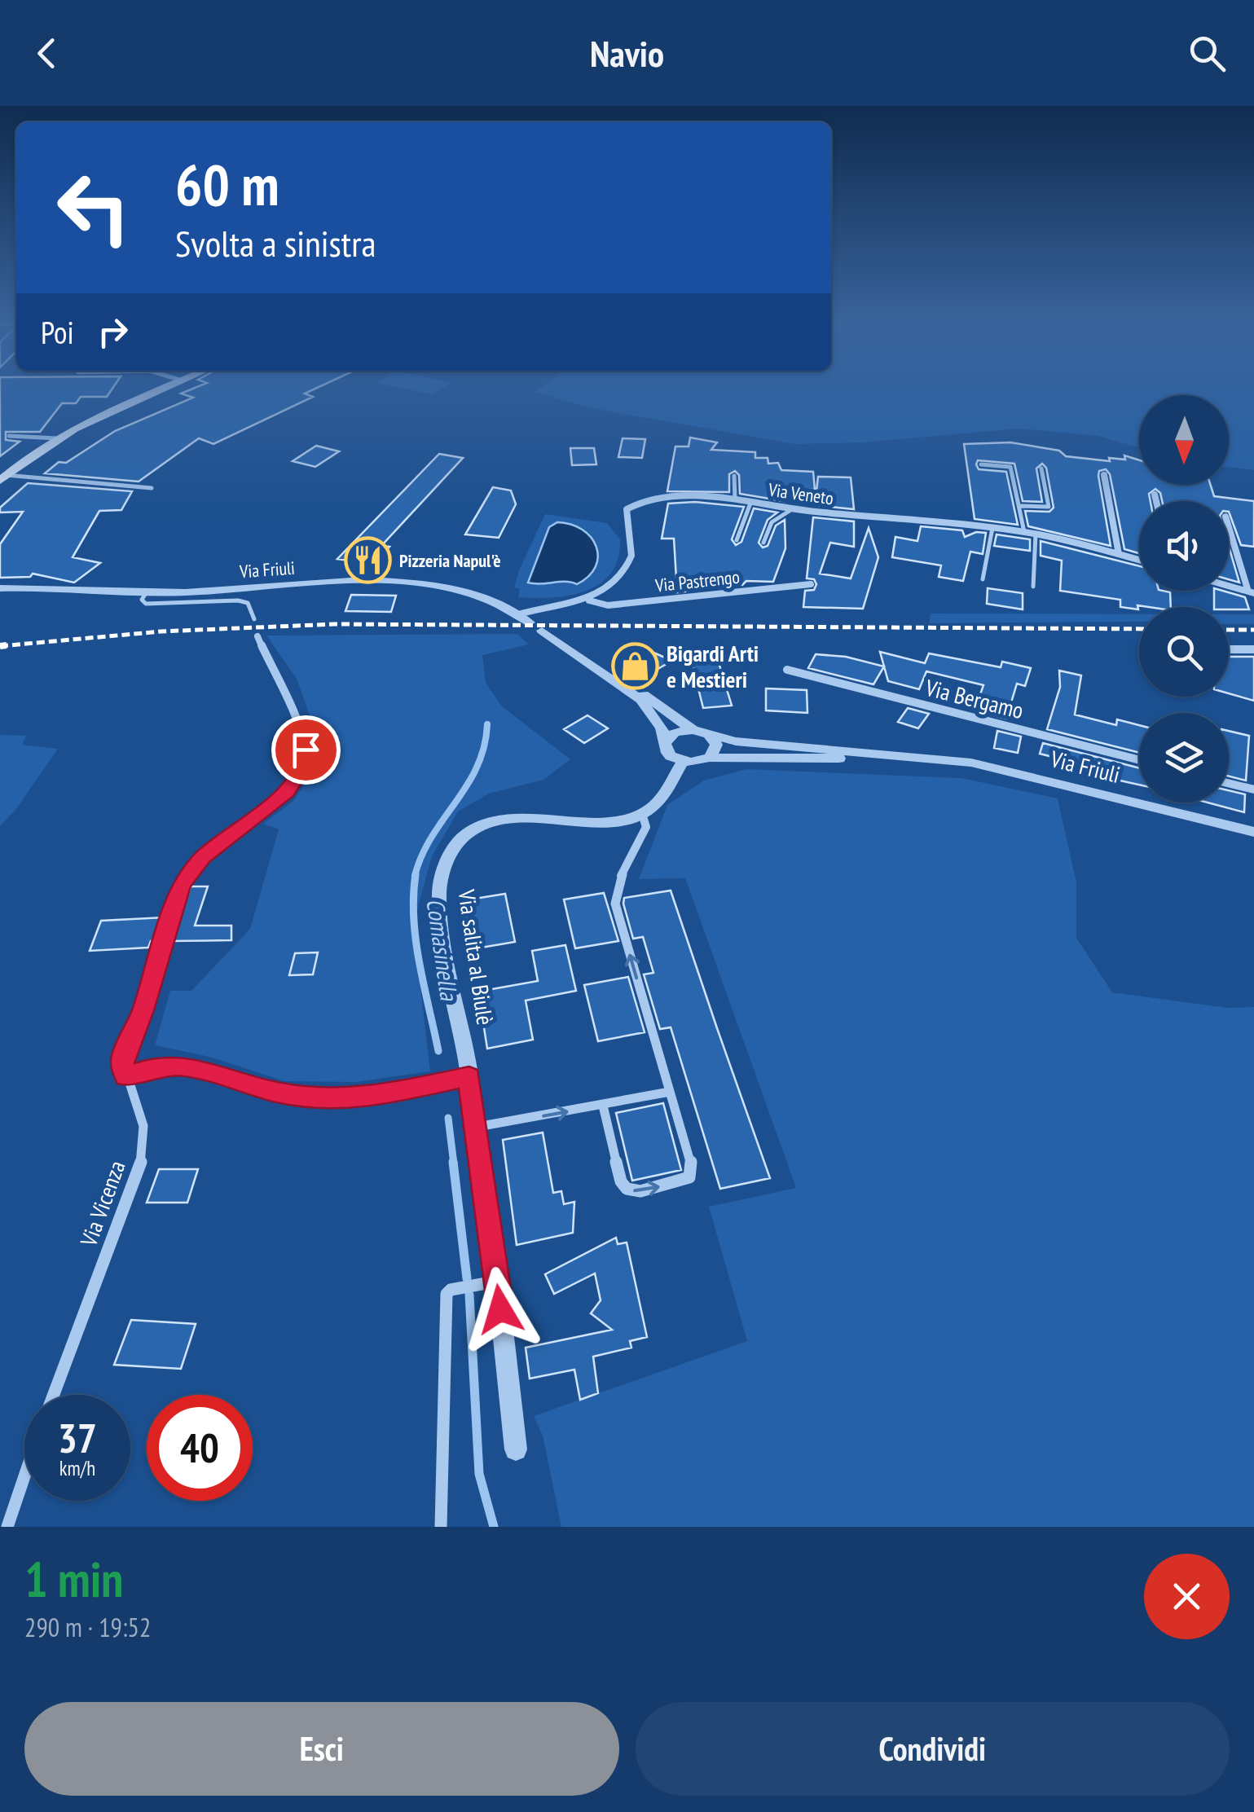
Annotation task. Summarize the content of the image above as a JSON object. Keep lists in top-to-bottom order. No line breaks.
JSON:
{"streets":{"street":["Via Veneto","Via Friuli","Via Pastrengo","Via Bergamo","Via salita al Biulè","Via Vicenza"]},"crossings":[["Via Veneto","Via Pastrengo"]],"water":["Comasinella"],"places":{"restaurant":["Pizzeria Napul'è"],"shop":["Bigardi Arti e Mestieri"]},"north":"bottom","page":{"header":"Navio","turn":["60 m","Svolta a sinistra"],"then":"Poi","speed":"37 km/h","limit":"40","heading":["1 min","290 m · 19:52"],"buttons":["Esci","Condividi"]}}
